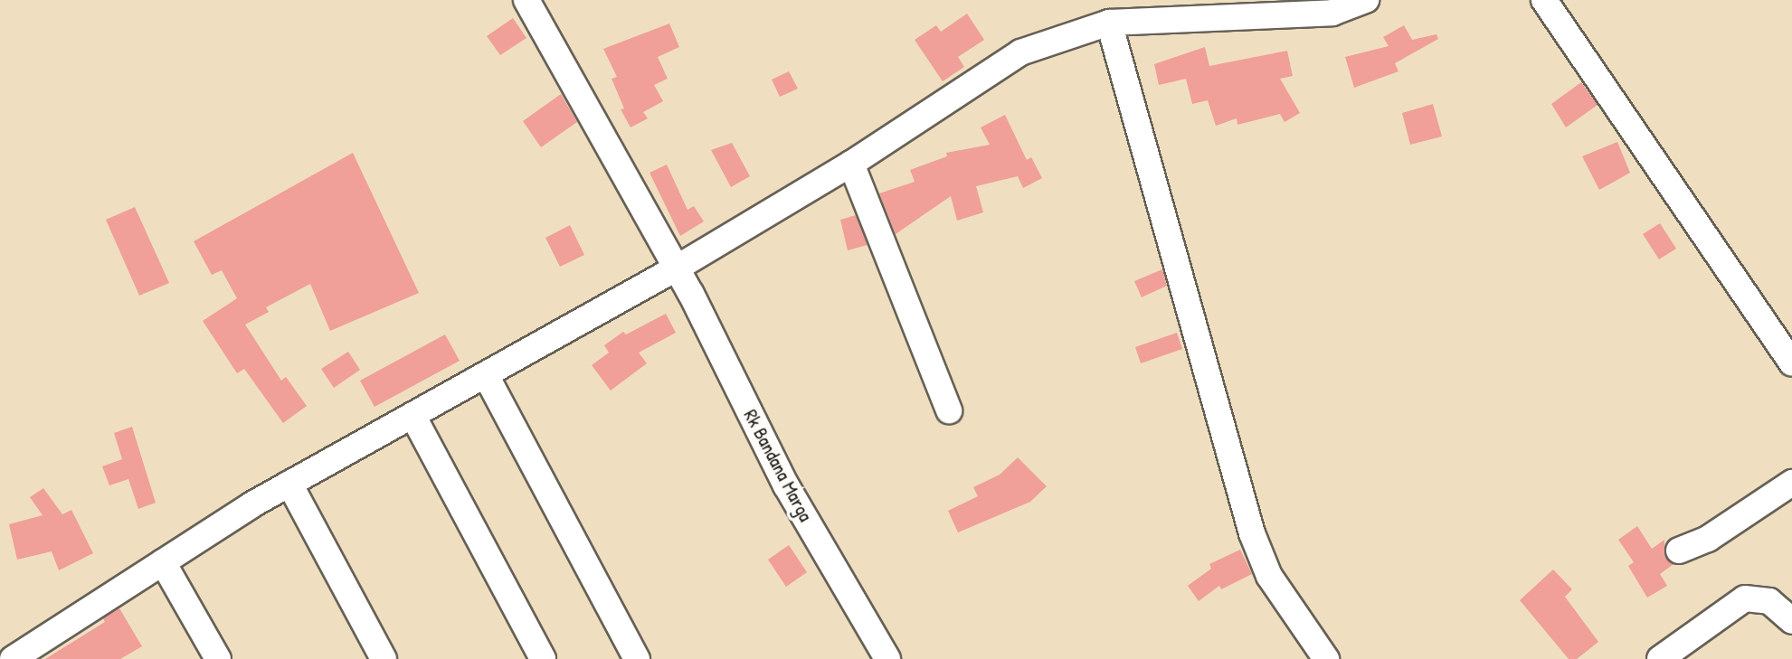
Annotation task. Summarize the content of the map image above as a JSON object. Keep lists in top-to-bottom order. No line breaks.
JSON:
{"streets":{"street":["Rk Bandana Marga"]}}
